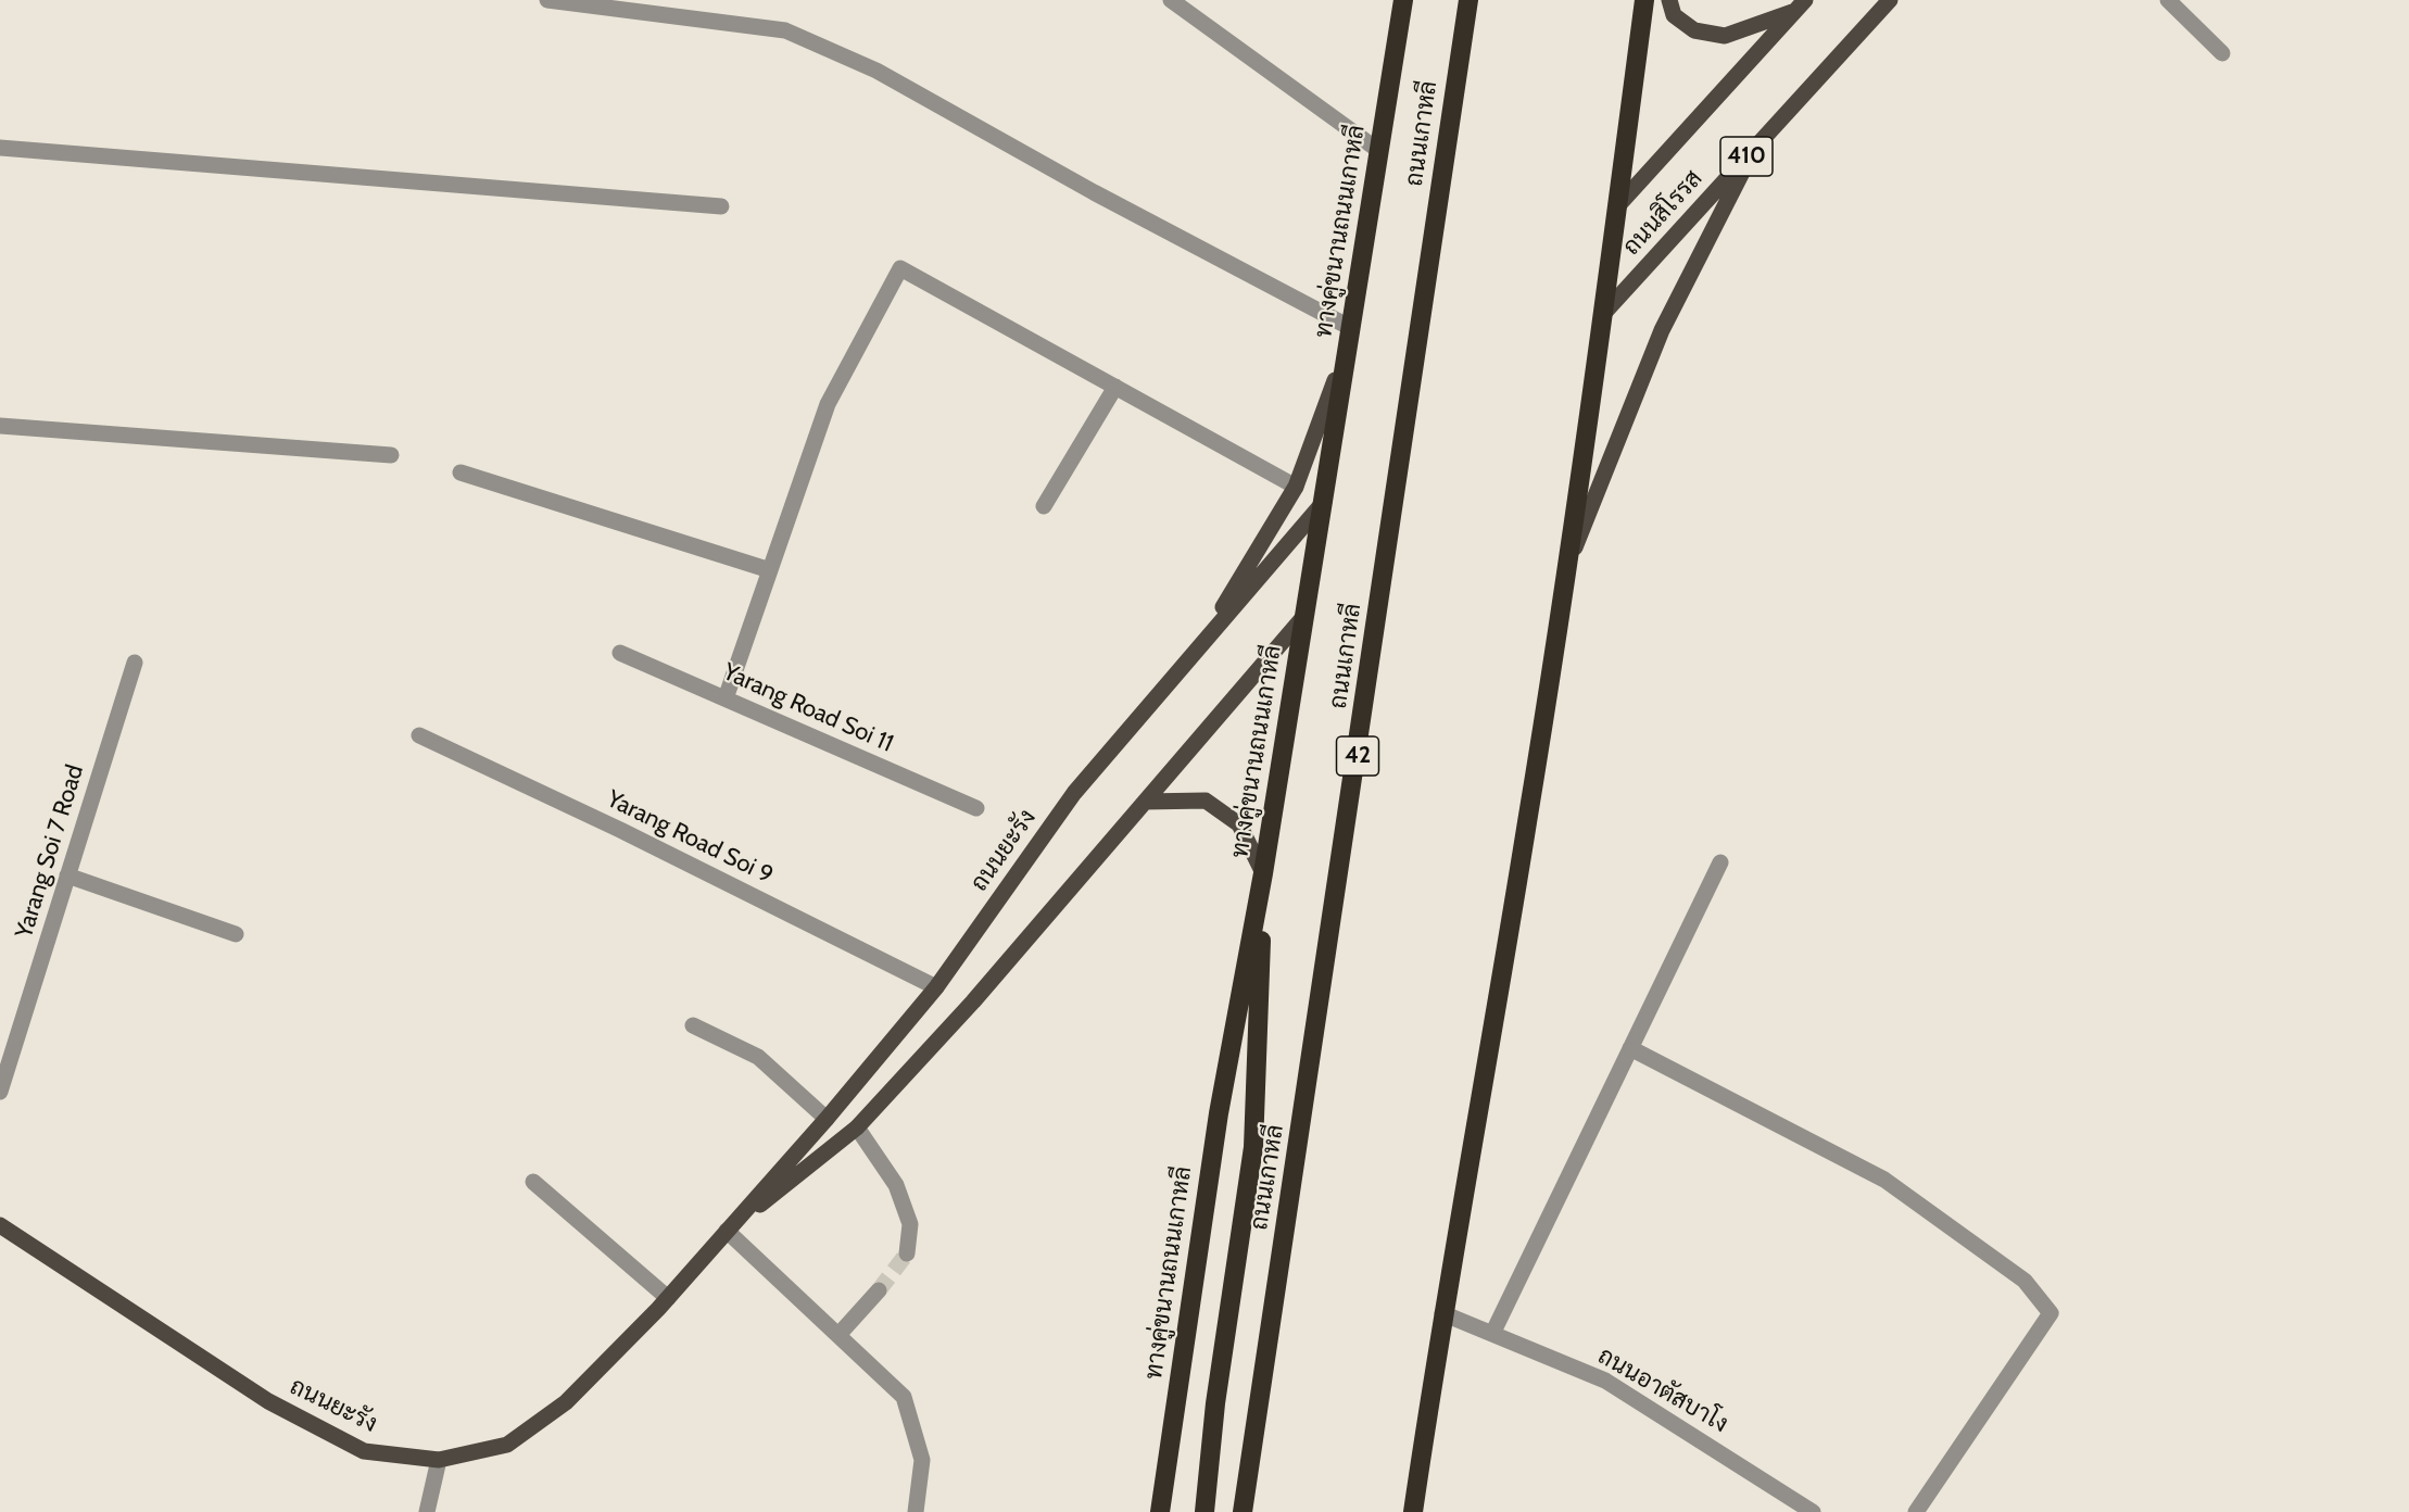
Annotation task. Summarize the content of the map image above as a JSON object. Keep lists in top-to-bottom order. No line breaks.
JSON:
{"streets":{"highway":["ถนนเกาหลี","ทางคู่ขนานถนนเกาหลี","42"],"main road":["410","ถนนสิโรรส","ถนนยะรัง"],"street":["Yarang Road Soi 11","Yarang Road Soi 9","Yarang Soi 7 Road","ถนนอาตัสบาโง"]},"crossings":[["ทางคู่ขนานถนนเกาหลี","ถนนยะรัง"],["Yarang Road Soi 9","ถนนยะรัง"]]}
